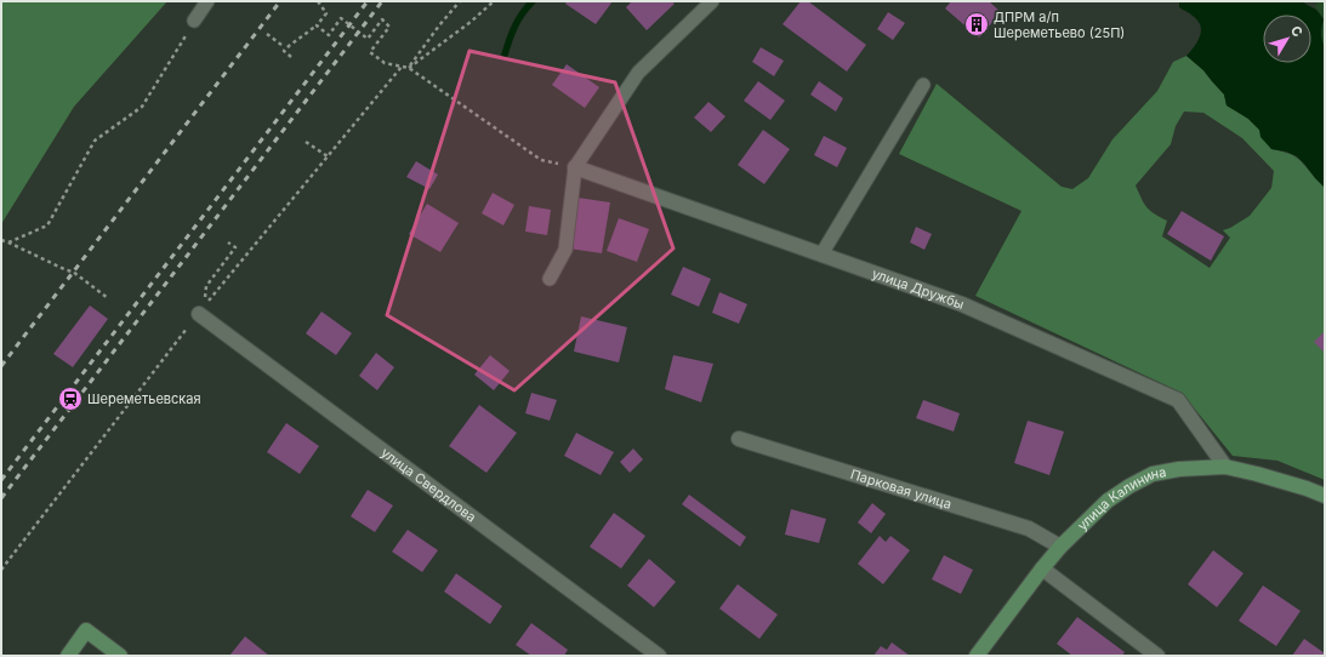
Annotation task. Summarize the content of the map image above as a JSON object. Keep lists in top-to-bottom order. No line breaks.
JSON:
{"streets":{"street":["улица Дружбы","улица Свердлова","Парковая улица","улица Калинина"]},"crossings":[["улица Дружбы","улица Калинина"],["Парковая улица","улица Калинина"]],"places":{"building":["ДПРМ а/п Шереметьево (25П)"],"station":["Шереметьевская"]},"north":"top right"}
